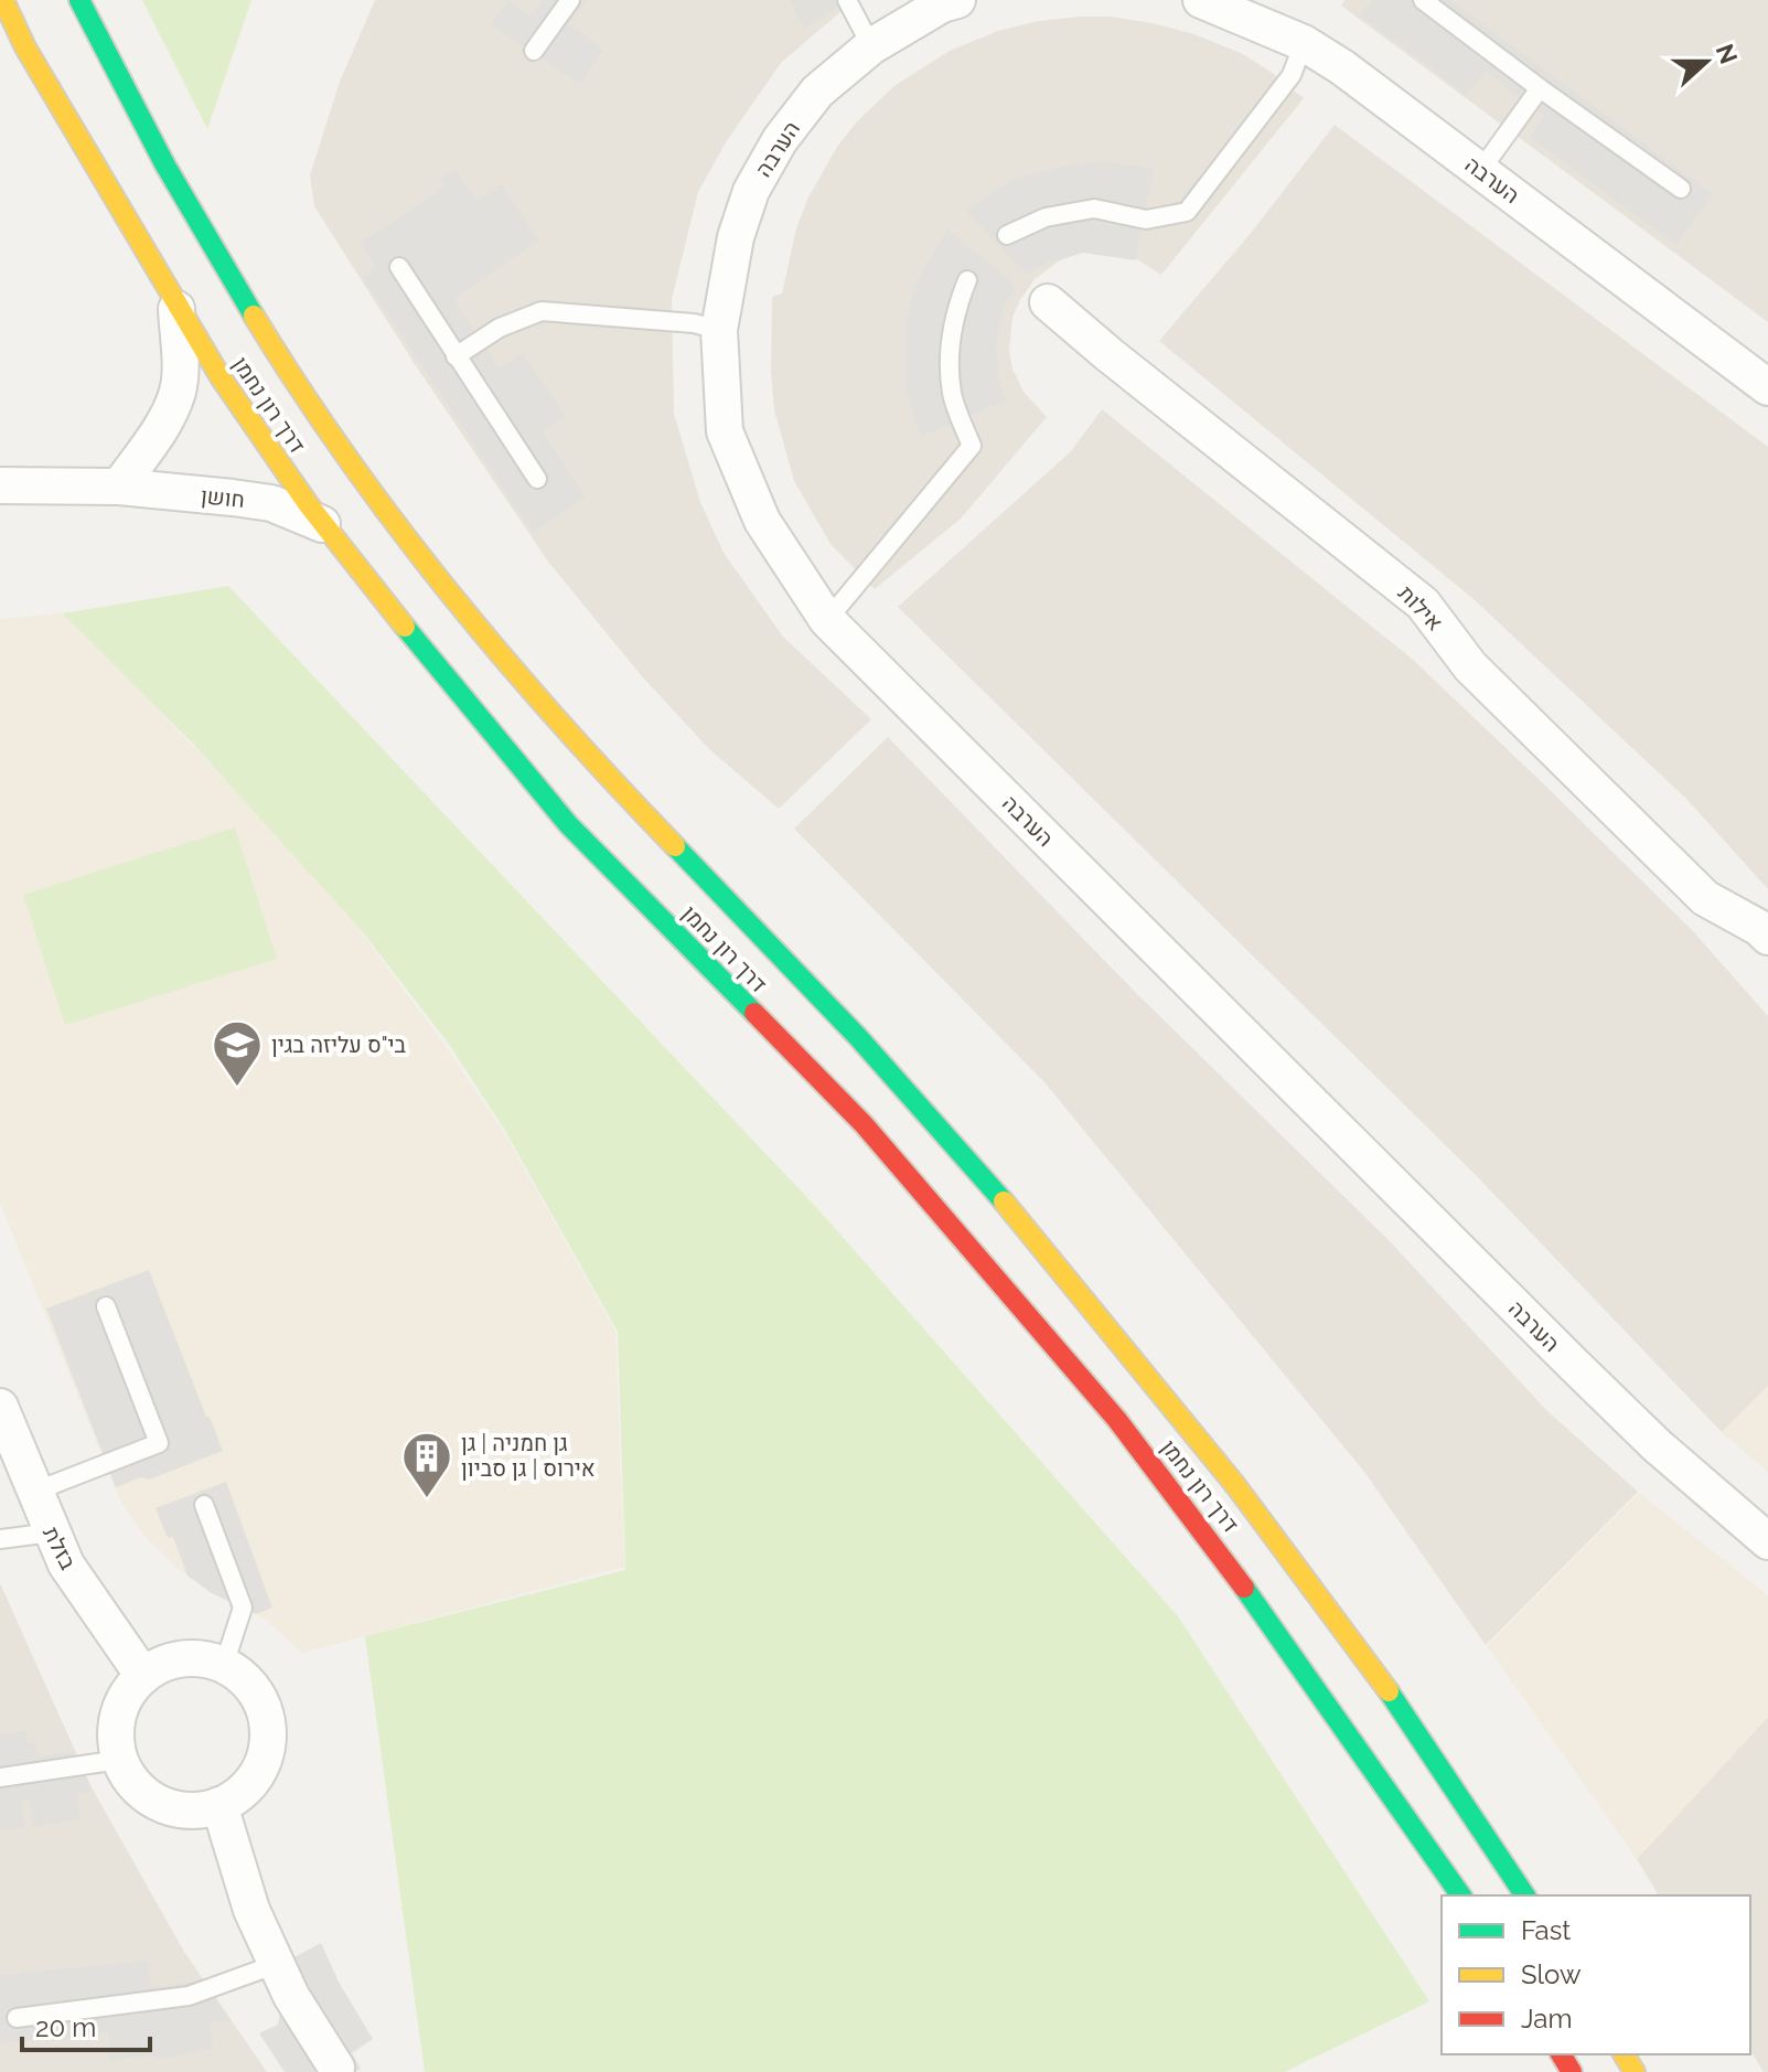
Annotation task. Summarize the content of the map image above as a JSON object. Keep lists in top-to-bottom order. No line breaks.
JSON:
{"streets":{"main road":["דרך רון נחמן"],"street":["הערבה","חושן","אילות","בזלת"]},"crossings":[["דרך רון נחמן","חושן"]],"places":{"school or university":["בי\"ס עליזה בגין"],"building":["גן חמניה | גן אירוס | גן סביון"]},"legend":["Fast","Slow","Jam"],"scale_bar":"20 m","north":"right"}
